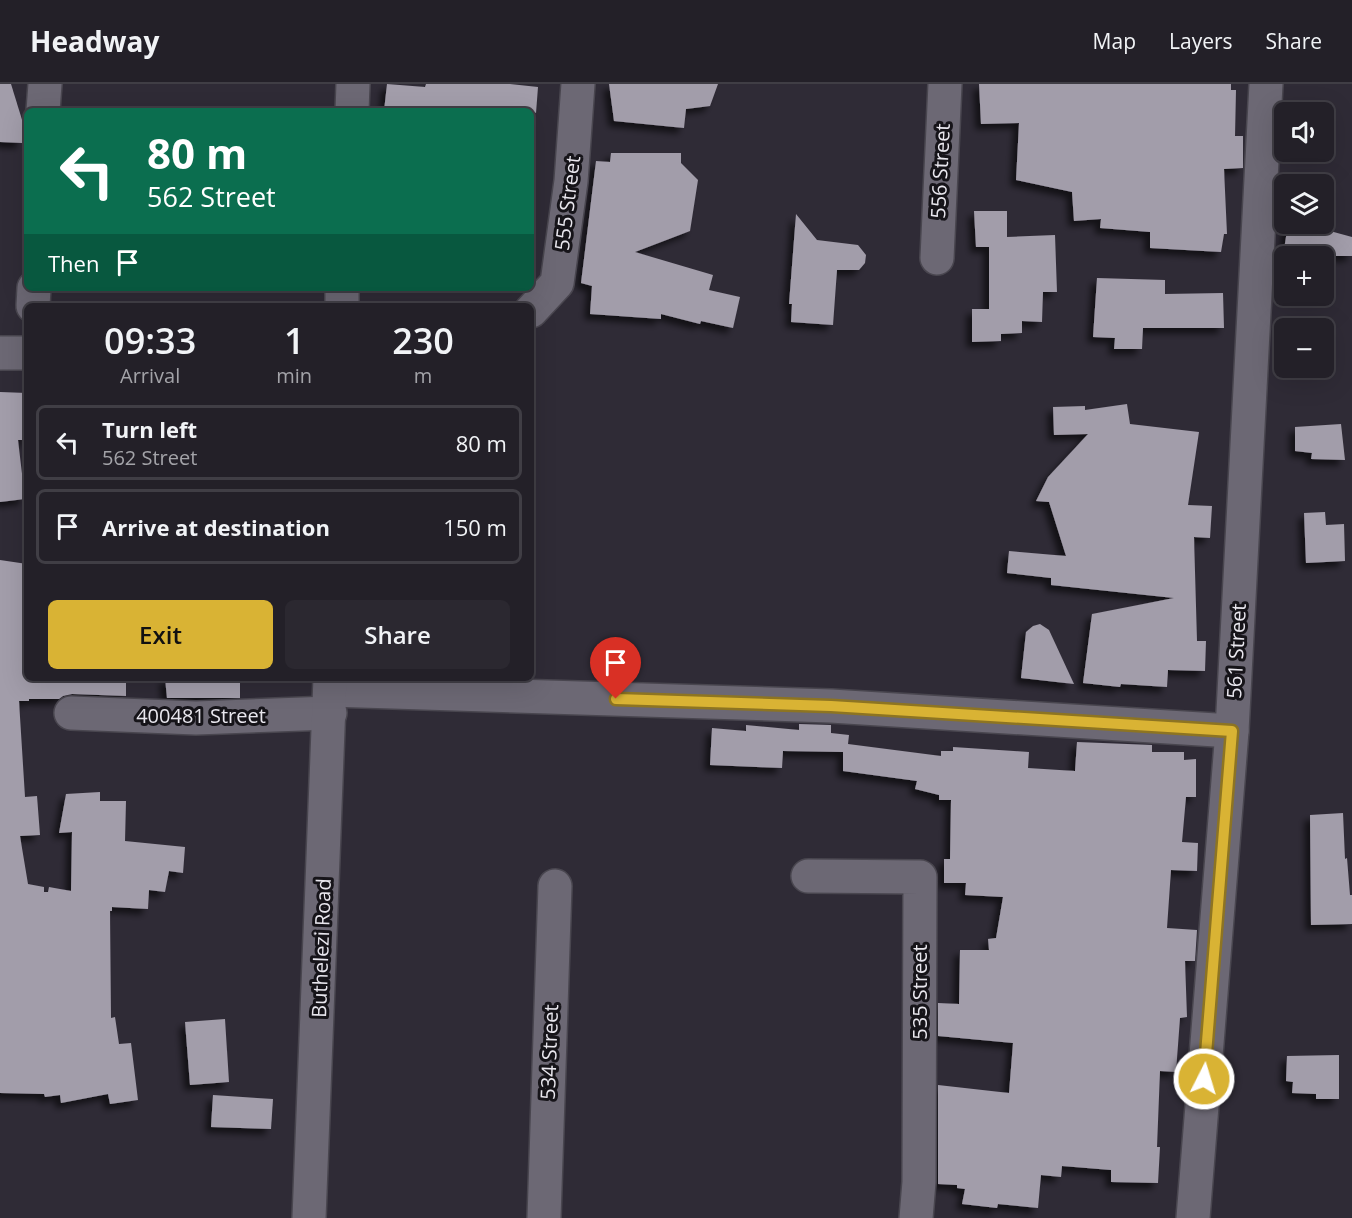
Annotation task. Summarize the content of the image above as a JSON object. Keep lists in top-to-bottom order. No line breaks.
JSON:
{"streets":{"street":["556 Street","555 Street","561 Street","400481 Street","Buthelezi Road","535 Street","534 Street"]},"crossings":[["561 Street","400481 Street"],["400481 Street","Buthelezi Road"]],"page":{"header":"Headway","nav":["Map","Layers","Share"],"map_buttons":["+","−"],"turn":["80 m","562 Street"],"then":"Then","eta":["09:33","Arrival","1","min","230","m"],"list":[{"name":"Turn left","note":"562 Street","value":"80 m"},{"name":"Arrive at destination","value":"150 m"}],"buttons":["Exit","Share"]}}
